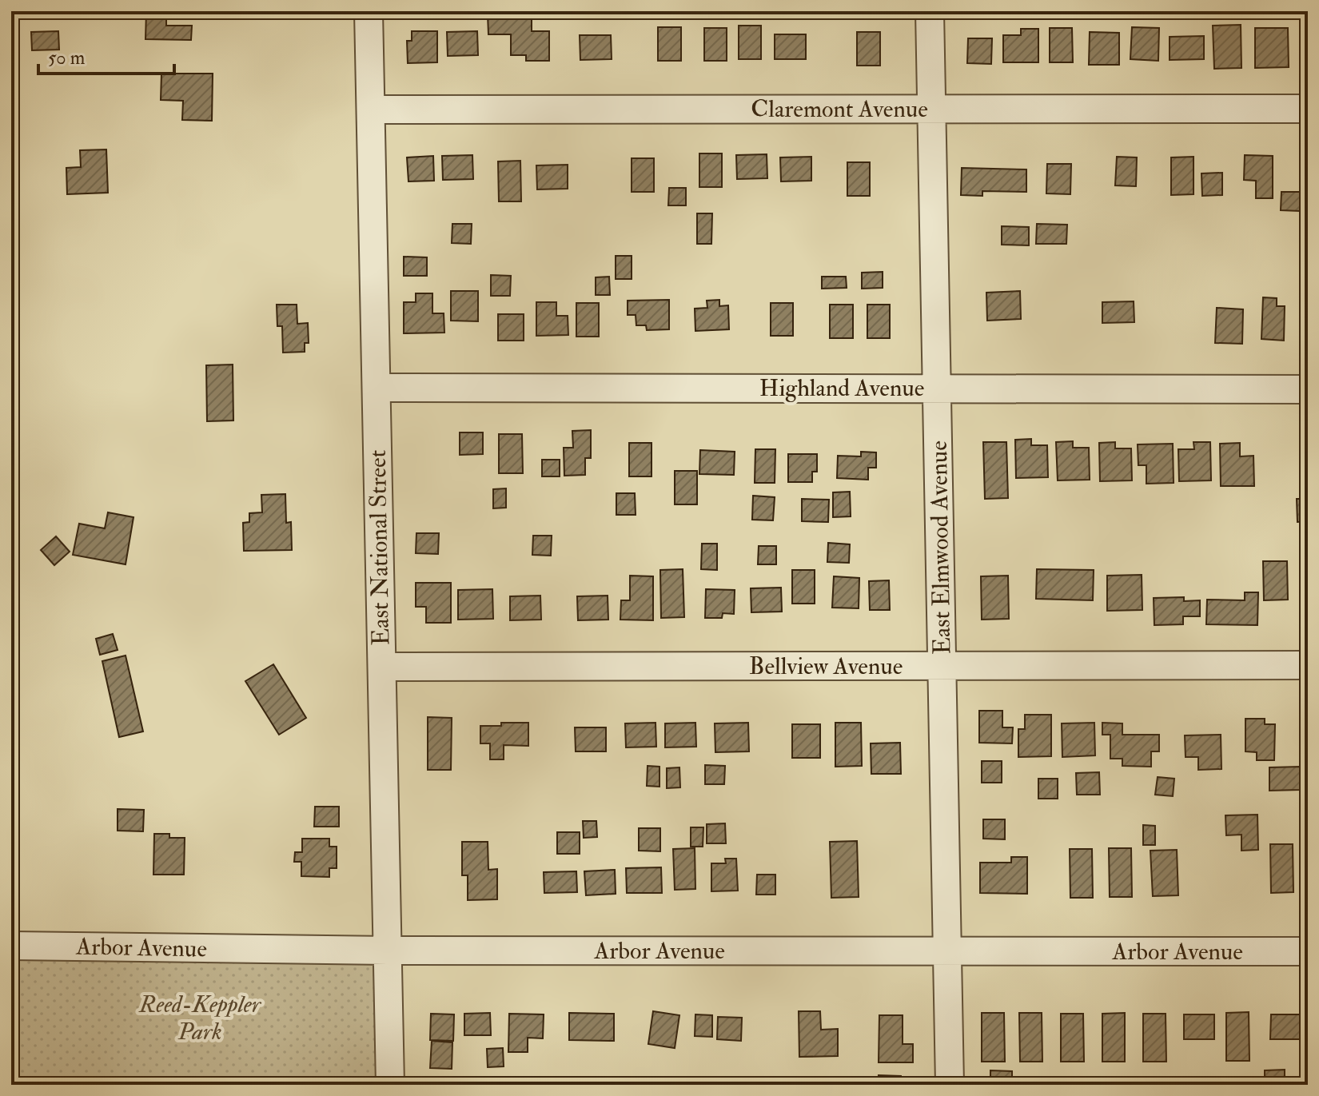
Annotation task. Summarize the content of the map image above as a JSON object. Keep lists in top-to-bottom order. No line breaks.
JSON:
{"streets":{"street":["Claremont Avenue","Highland Avenue","East National Street","East Elmwood Avenue","Bellview Avenue","Arbor Avenue"]},"crossings":[["Claremont Avenue","East National Street"],["Claremont Avenue","East Elmwood Avenue"],["Highland Avenue","East National Street"],["Highland Avenue","East Elmwood Avenue"],["East National Street","Bellview Avenue"],["East National Street","Arbor Avenue"],["East Elmwood Avenue","Bellview Avenue"],["East Elmwood Avenue","Arbor Avenue"]],"parks":["Reed-Keppler Park"],"scale_bar":"50 m"}
